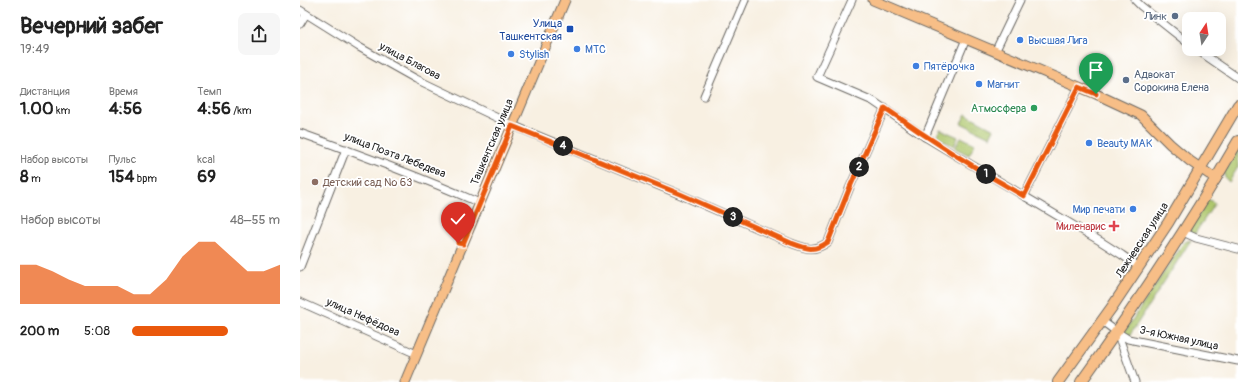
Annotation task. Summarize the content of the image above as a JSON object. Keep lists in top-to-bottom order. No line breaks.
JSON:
{"streets":{"highway":["Лежневская улица"],"main road":["Ташкентская улица"],"street":["улица Благова","улица Поэта Лебедева","улица Нефёдова","3-я Южная улица"]},"crossings":[["улица Благова","Ташкентская улица"],["Ташкентская улица","улица Поэта Лебедева"],["Ташкентская улица","улица Нефёдова"],["Лежневская улица","3-я Южная улица"]],"places":{"other":["Линк","Высшая Лига","МТС","Stylish","Пятёрочка","Адвокат Сорокина Елена","Магнит","Атмосфера","Beauty MAK","Детский сад № 63","Мир печати"],"transit":["Улица Ташкентская"],"health":["Миленарис"]},"north":"top","page":{"heading":["Вечерний забег","19:49"],"stats":[["Дистанция","1.00 km"],["Время","4:56"],["Темп","4:56 /km"],["Набор высоты","8 m"],["Пульс","154 bpm"],["kcal","69"]],"pins":["4","2","1","3"],"chart":["Набор высоты","48–55 m"],"list":[{"name":"200 m","note":"5:08"}]}}
